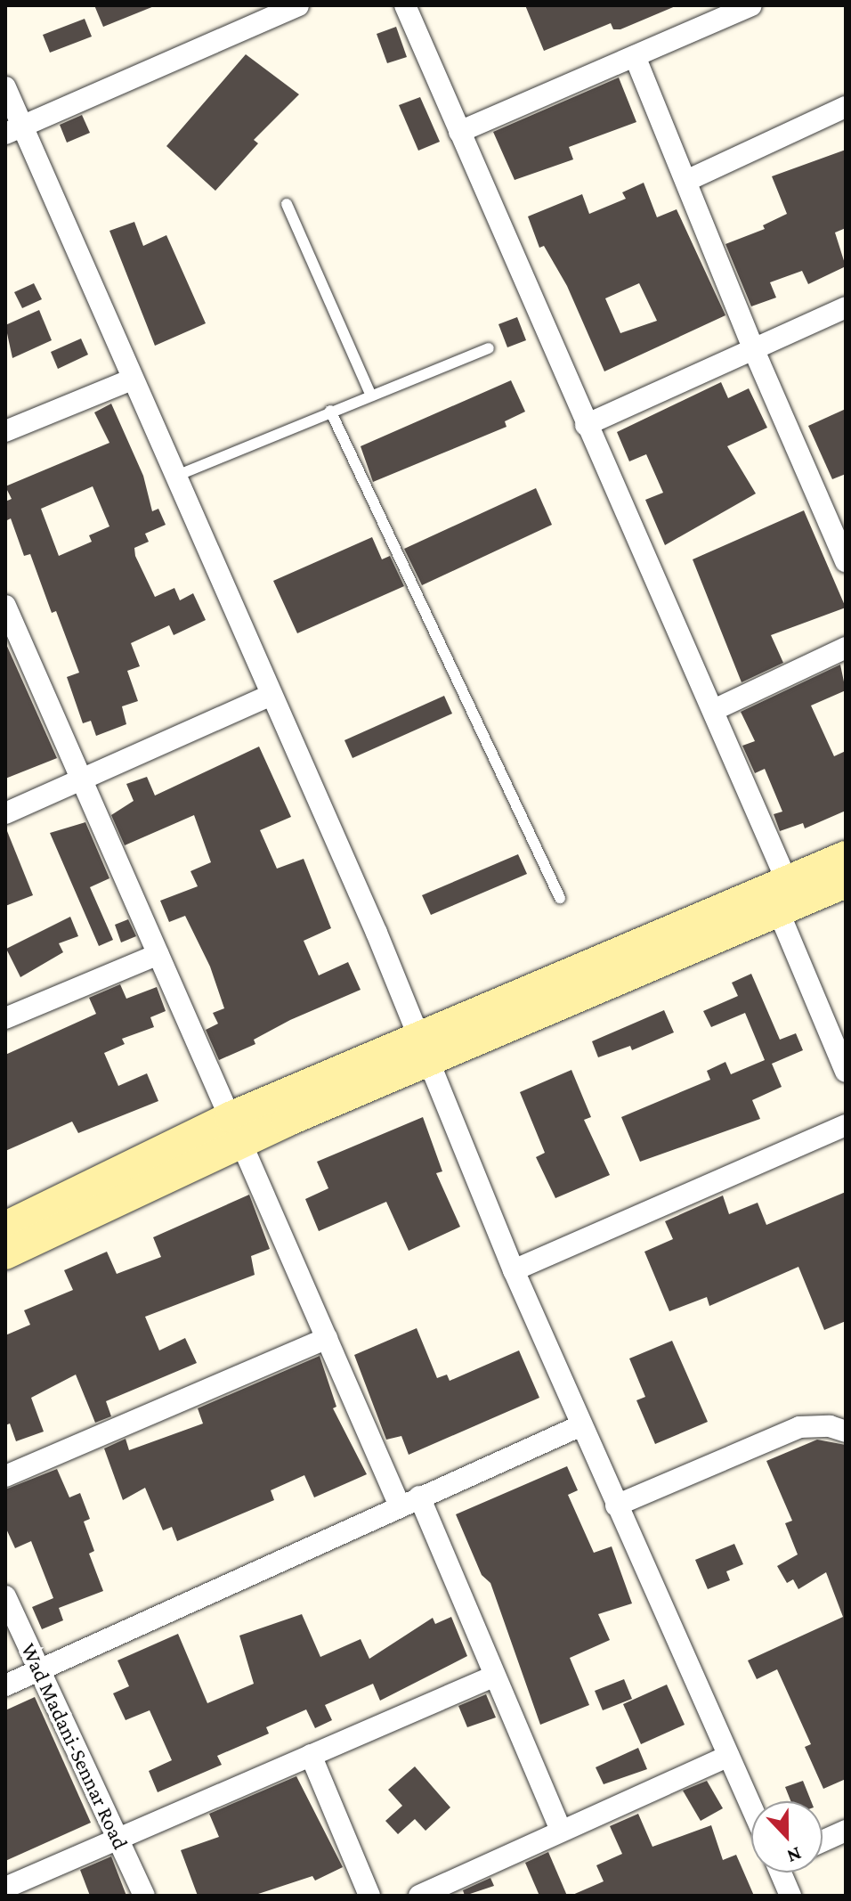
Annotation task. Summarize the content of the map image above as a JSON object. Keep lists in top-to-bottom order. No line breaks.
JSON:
{"streets":{"street":["Wad Madani-Sennar Road"]},"north":"bottom"}
